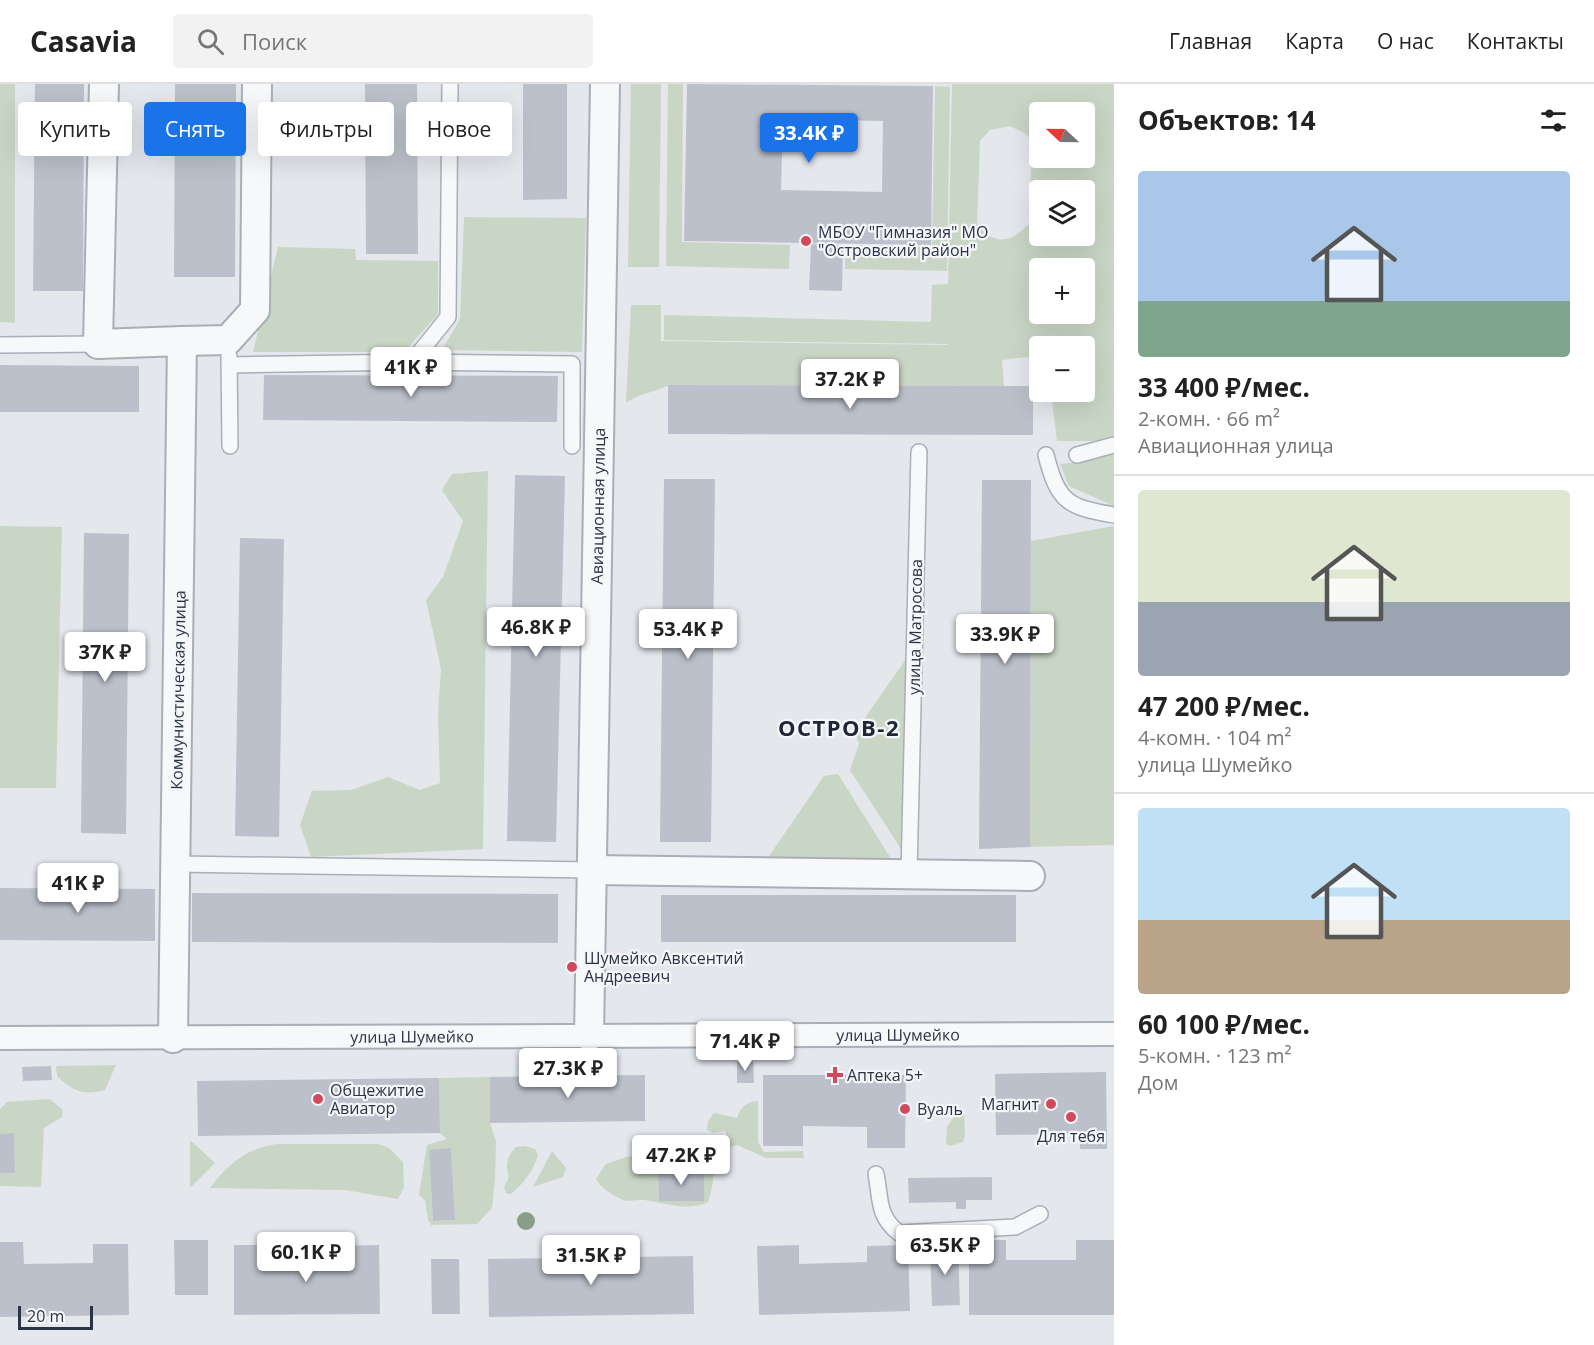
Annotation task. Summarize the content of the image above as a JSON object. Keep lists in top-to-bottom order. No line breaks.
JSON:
{"streets":{"street":["Авиационная улица","Коммунистическая улица","улица Шумейко"],"lane":["улица Матросова"]},"crossings":[["Авиационная улица","улица Шумейко"],["Коммунистическая улица","улица Шумейко"]],"districts":["ОСТРОВ-2"],"places":{"other":["МБОУ \"Гимназия\" МО \"Островский район\"","Шумейко Авксентий Андреевич","Общежитие Авиатор","Магнит","Вуаль","Для тебя"],"health":["Аптека 5+"]},"scale_bar":"20 m","north":"left","page":{"header":"Casavia","search":"Поиск","nav":["Главная","Карта","О нас","Контакты"],"heading":"Объектов: 14","map_buttons":["+","−"],"chip":["Купить","Снять","Фильтры","Новое"],"price":["33.4K ₽","41K ₽","37.2K ₽","46.8K ₽","53.4K ₽","33.9K ₽","37K ₽","41K ₽","71.4K ₽","27.3K ₽","47.2K ₽","63.5K ₽","60.1K ₽","31.5K ₽"],"list":[{"name":"33 400 ₽/мес.","note":"2-комн. · 66 m² · Авиационная улица"},{"name":"47 200 ₽/мес.","note":"4-комн. · 104 m² · улица Шумейко"},{"name":"60 100 ₽/мес.","note":"5-комн. · 123 m² · Дом"}],"scale":"20 m"}}
